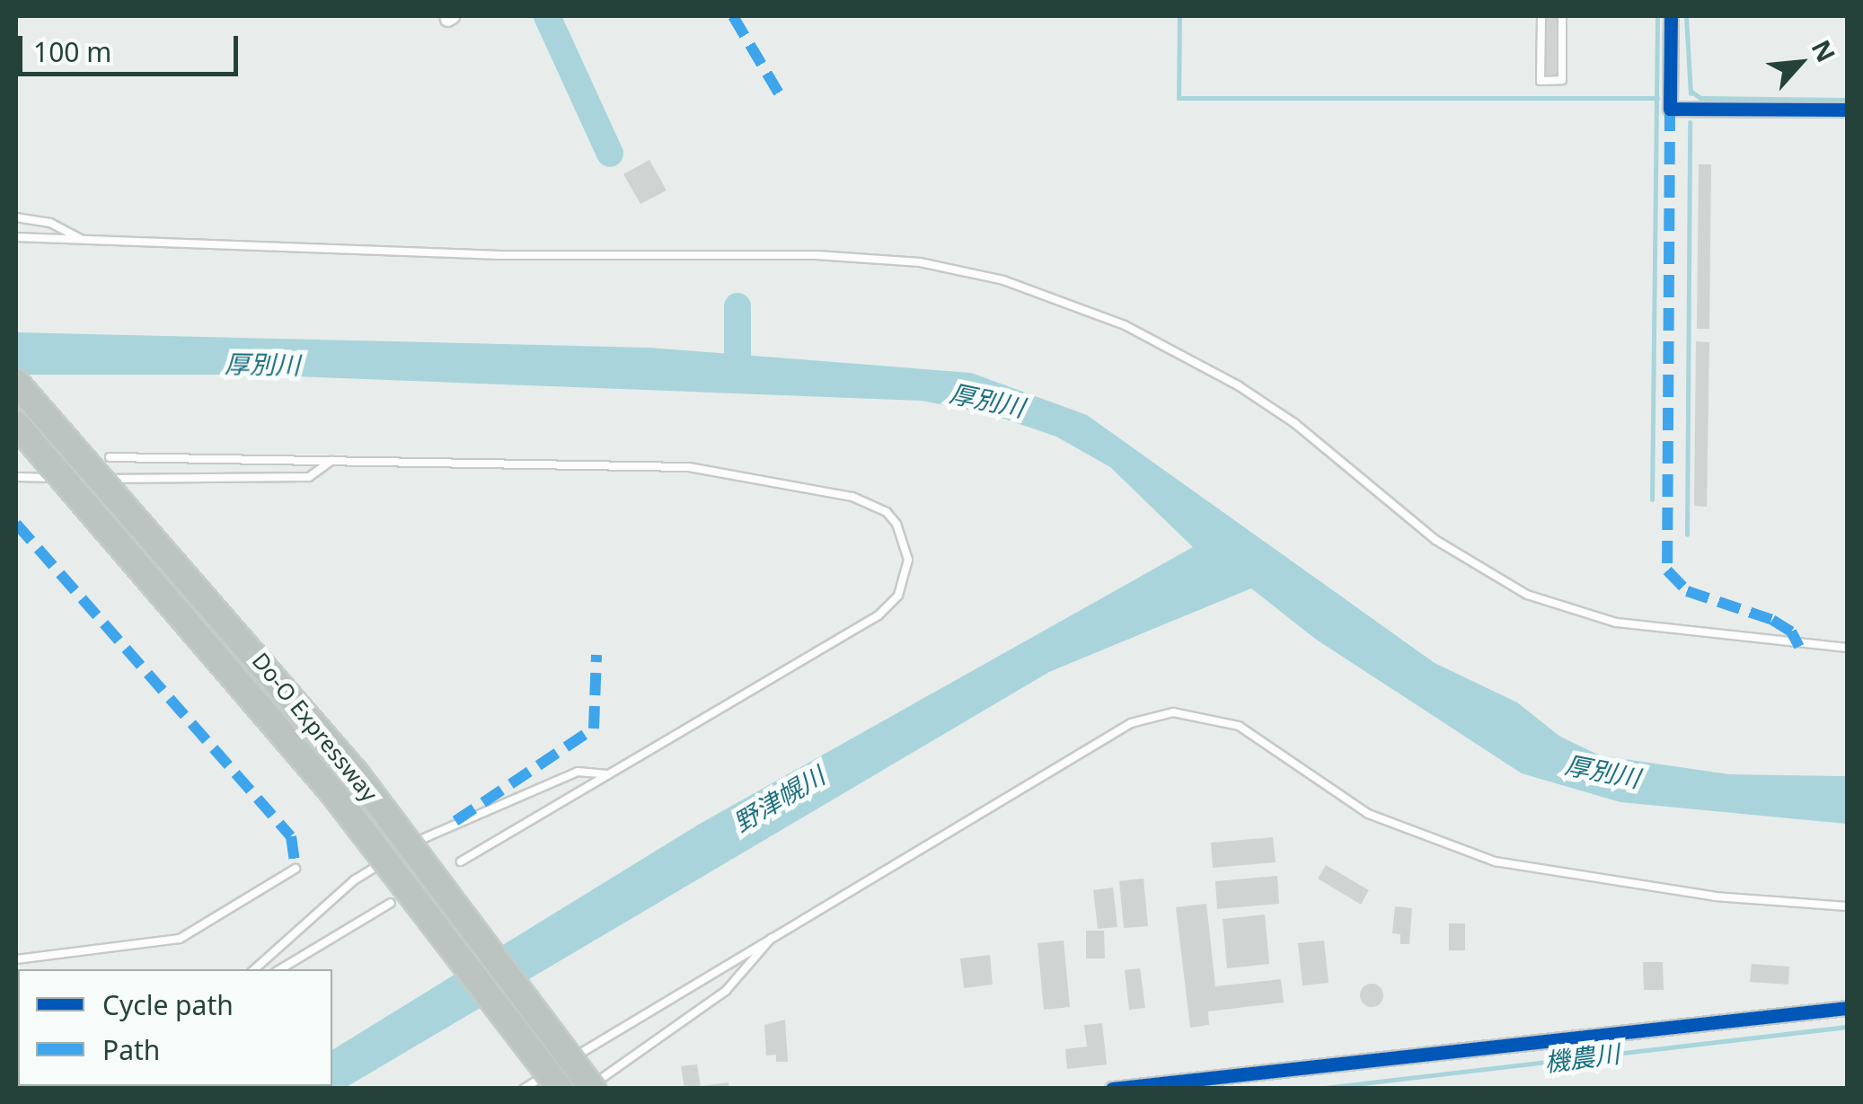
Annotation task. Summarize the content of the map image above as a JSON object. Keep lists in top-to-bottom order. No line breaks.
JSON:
{"streets":{"highway":["Do-O Expressway"]},"water":["厚別川","野津幌川","機農川"],"legend":["Cycle path","Path"],"scale_bar":"100 m","north":"top right"}
